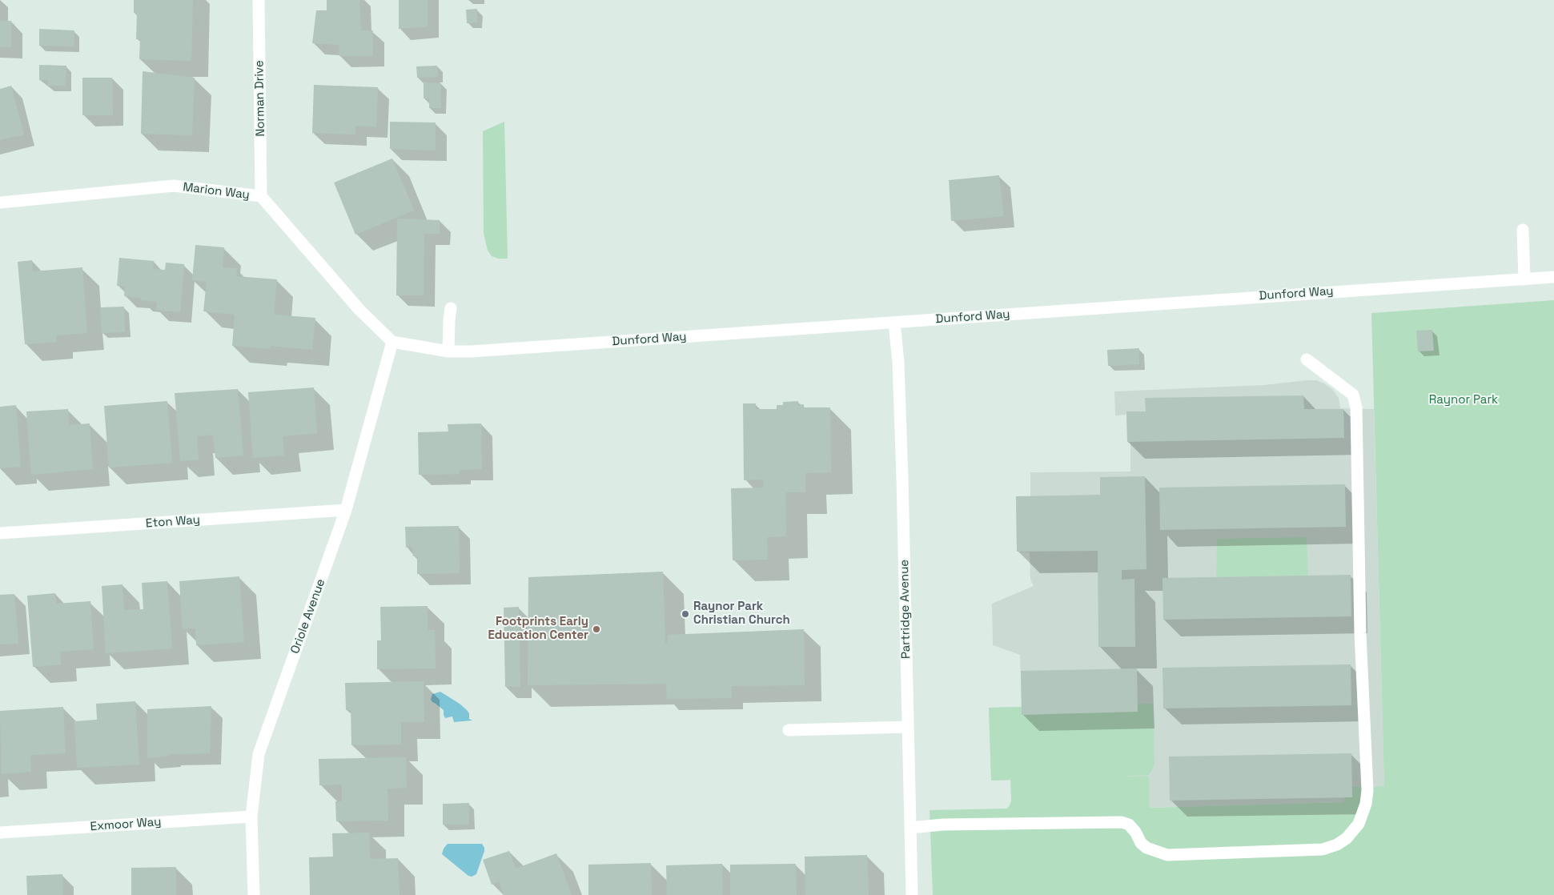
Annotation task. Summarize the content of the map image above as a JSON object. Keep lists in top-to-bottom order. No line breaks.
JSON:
{"streets":{"street":["Norman Drive","Marion Way","Dunford Way","Eton Way","Partridge Avenue","Oriole Avenue","Exmoor Way"]},"crossings":[["Norman Drive","Marion Way"],["Marion Way","Dunford Way"],["Marion Way","Oriole Avenue"],["Dunford Way","Partridge Avenue"],["Dunford Way","Oriole Avenue"],["Eton Way","Oriole Avenue"],["Oriole Avenue","Exmoor Way"]],"parks":["Raynor Park"],"places":["Raynor Park Christian Church","Footprints Early Education Center"]}
